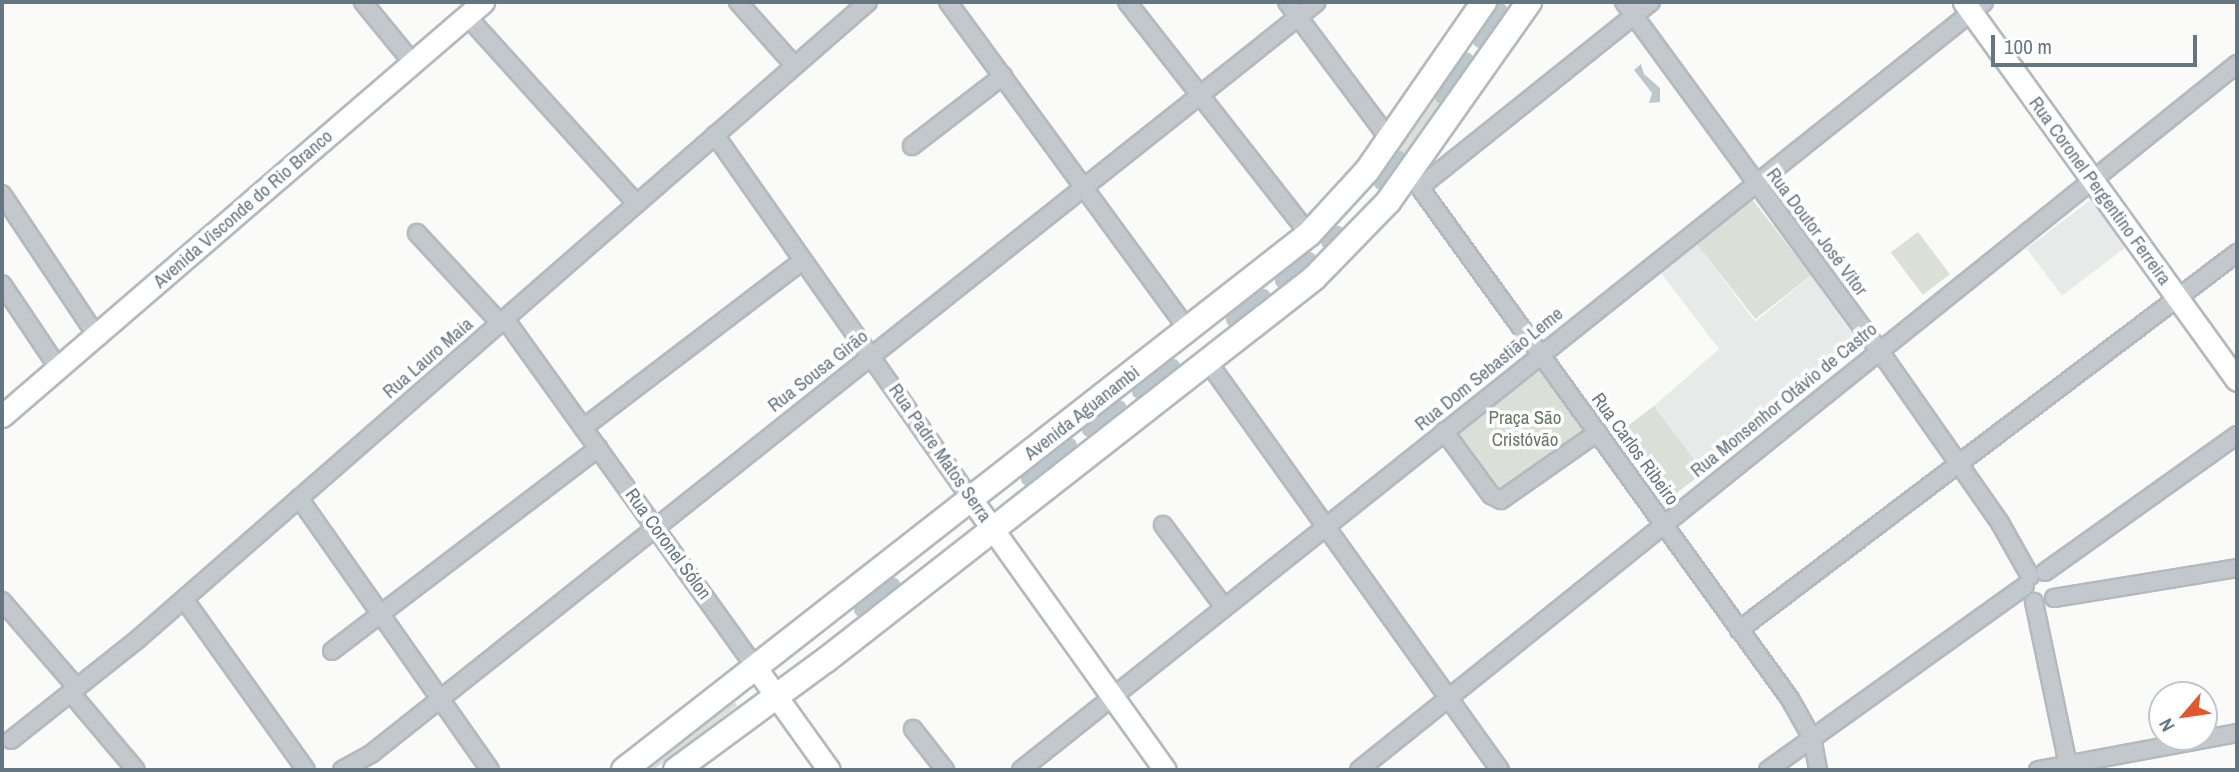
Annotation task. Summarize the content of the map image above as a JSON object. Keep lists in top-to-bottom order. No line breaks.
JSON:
{"streets":{"main road":["Avenida Aguanambi"],"street":["Rua Coronel Pergentino Ferreira","Avenida Visconde do Rio Branco","Rua Doutor José Vitor","Rua Lauro Maia","Rua Dom Sebastião Leme","Rua Sousa Girão","Rua Monsenhor Otávio de Castro","Rua Carlos Ribeiro","Rua Padre Matos Serra","Rua Coronel Sólon"]},"crossings":[["Rua Coronel Pergentino Ferreira","Rua Dom Sebastião Leme"],["Rua Coronel Pergentino Ferreira","Rua Monsenhor Otávio de Castro"],["Rua Doutor José Vitor","Rua Dom Sebastião Leme"],["Rua Doutor José Vitor","Rua Monsenhor Otávio de Castro"],["Rua Lauro Maia","Rua Padre Matos Serra"],["Rua Lauro Maia","Rua Coronel Sólon"],["Rua Dom Sebastião Leme","Rua Carlos Ribeiro"],["Rua Dom Sebastião Leme","Rua Padre Matos Serra"],["Rua Sousa Girão","Rua Padre Matos Serra"],["Rua Sousa Girão","Rua Coronel Sólon"],["Rua Monsenhor Otávio de Castro","Rua Carlos Ribeiro"],["Avenida Aguanambi","Rua Carlos Ribeiro"],["Avenida Aguanambi","Rua Padre Matos Serra"],["Avenida Aguanambi","Rua Coronel Sólon"]],"parks":["Praça São Cristóvão"],"scale_bar":"100 m","north":"bottom left"}
